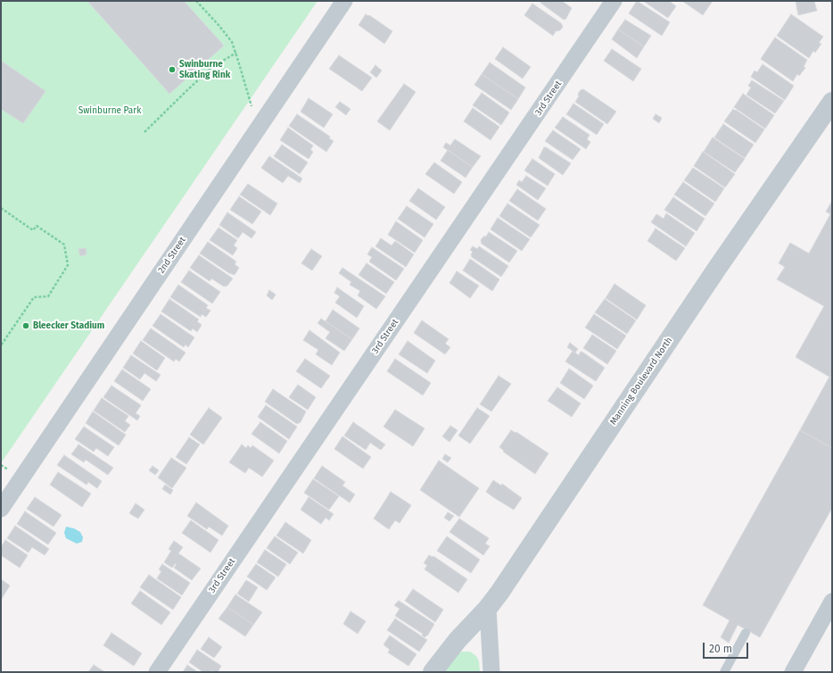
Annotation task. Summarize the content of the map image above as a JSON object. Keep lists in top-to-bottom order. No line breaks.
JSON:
{"streets":{"street":["3rd Street","2nd Street","Manning Boulevard North"]},"parks":["Swinburne Park"],"places":["Swinburne Skating Rink","Bleecker Stadium"],"scale_bar":"20 m"}
